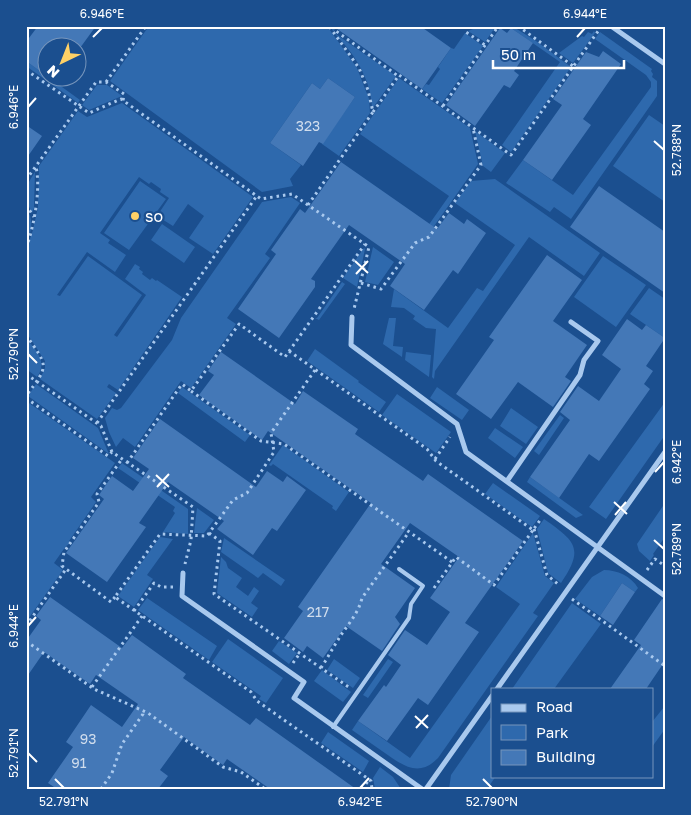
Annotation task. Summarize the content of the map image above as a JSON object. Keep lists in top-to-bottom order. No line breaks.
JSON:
{"places":["so"],"house_numbers":["323","217","93","91"],"legend":["Road","Park","Building"],"scale_bar":"50 m","north":"bottom left","coordinates":["6.946°E","6.944°E","52.788°N","52.790°N","6.942°E","52.789°N","52.791°N"]}
